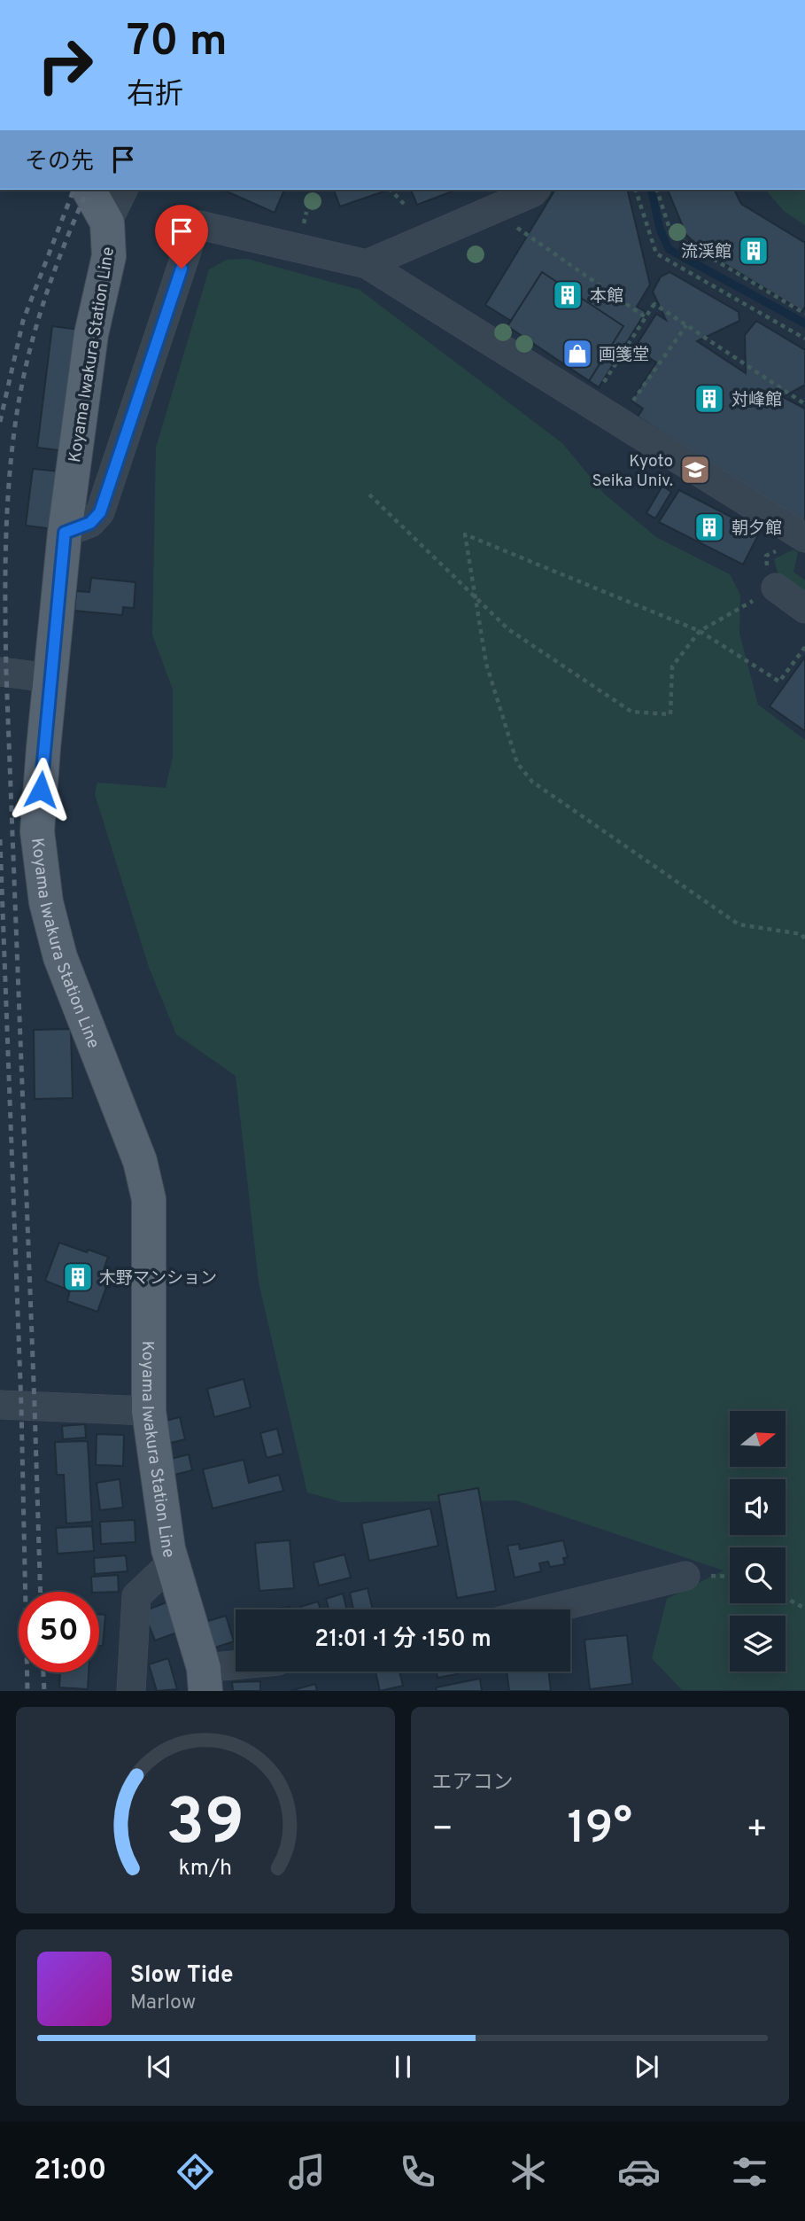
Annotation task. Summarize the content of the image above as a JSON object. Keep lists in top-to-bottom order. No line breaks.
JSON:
{"streets":{"main road":["Koyama Iwakura Station Line"]},"places":{"building":["流渓館","本館","対峰館","朝夕館","木野マンション"],"shop":["画箋堂"],"school or university":["Kyoto Seika Univ."]},"north":"right","page":{"turn":["70 m","右折"],"then":"その先","limit":"50","trip":"21:01 · 1 分 · 150 m","tile":"エアコン","heat":["−","19°","+"],"song":["Slow Tide","Marlow"],"tabs":"21:00","gauge":["39","km/h"]}}
